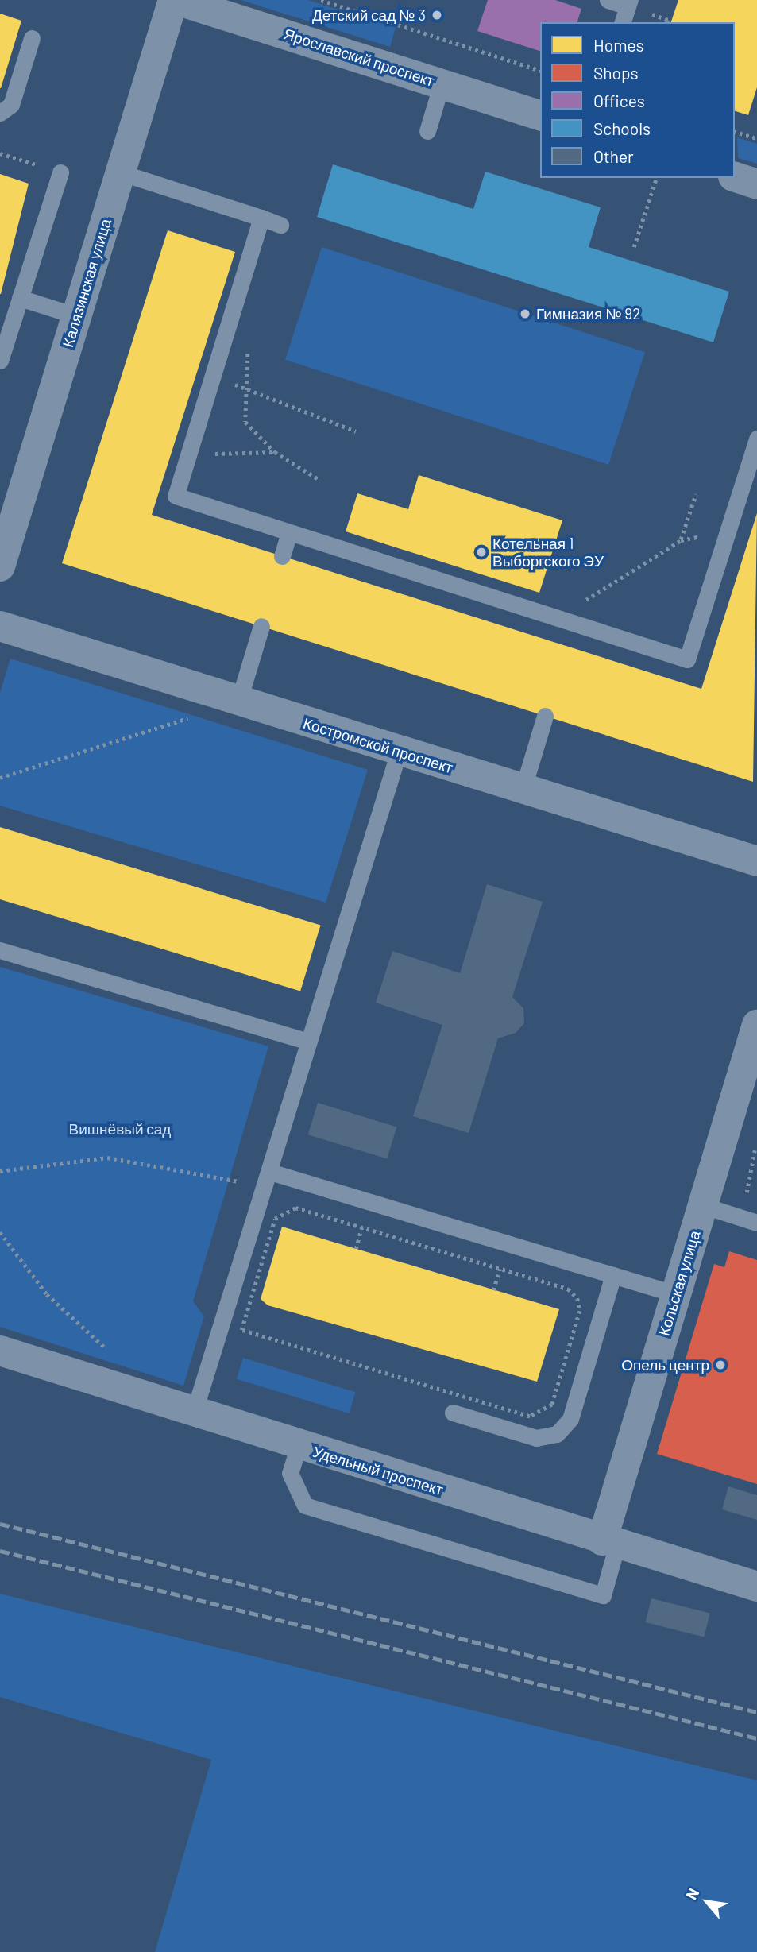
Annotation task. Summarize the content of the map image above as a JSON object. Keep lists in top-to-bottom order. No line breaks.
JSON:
{"streets":{"street":["Ярославский проспект","Калязинская улица","Костромской проспект","Кольская улица","Удельный проспект"]},"crossings":[["Ярославский проспект","Калязинская улица"],["Кольская улица","Удельный проспект"]],"parks":["Вишнёвый сад"],"places":["Детский сад № 3","Гимназия № 92","Котельная 1 Выборгского ЭУ","Опель центр"],"legend":["Homes","Shops","Offices","Schools","Other"],"north":"top left"}
